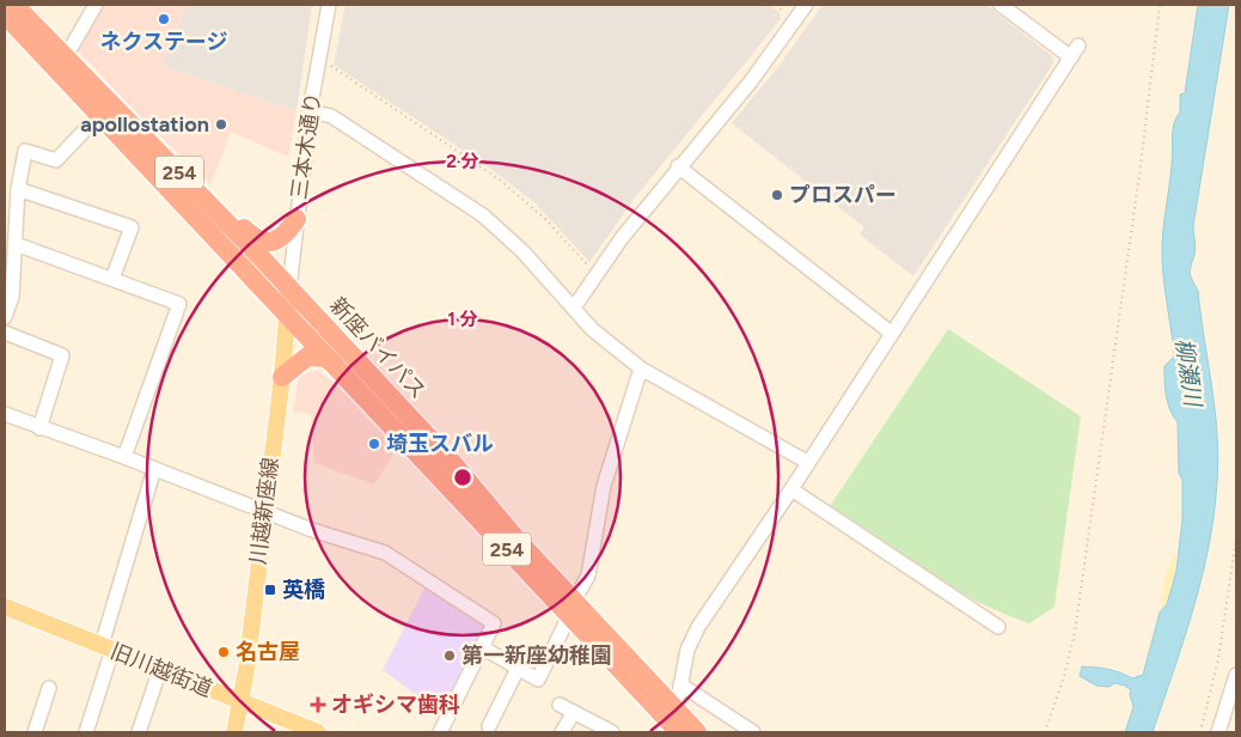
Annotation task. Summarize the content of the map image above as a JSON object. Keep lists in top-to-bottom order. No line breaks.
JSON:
{"streets":{"highway":["254","新座バイパス"],"main road":["川越新座線","旧川越街道"],"street":["三本木通り"]},"crossings":[["三本木通り","新座バイパス"],["三本木通り","川越新座線"],["新座バイパス","川越新座線"],["川越新座線","旧川越街道"]],"water":["柳瀬川"],"places":{"other":["ネクステージ","apollostation","プロスパー","埼玉スバル","名古屋","第一新座幼稚園"],"transit":["英橋"],"health":["オギシマ歯科"]},"rings":["2 分","1 分"]}
